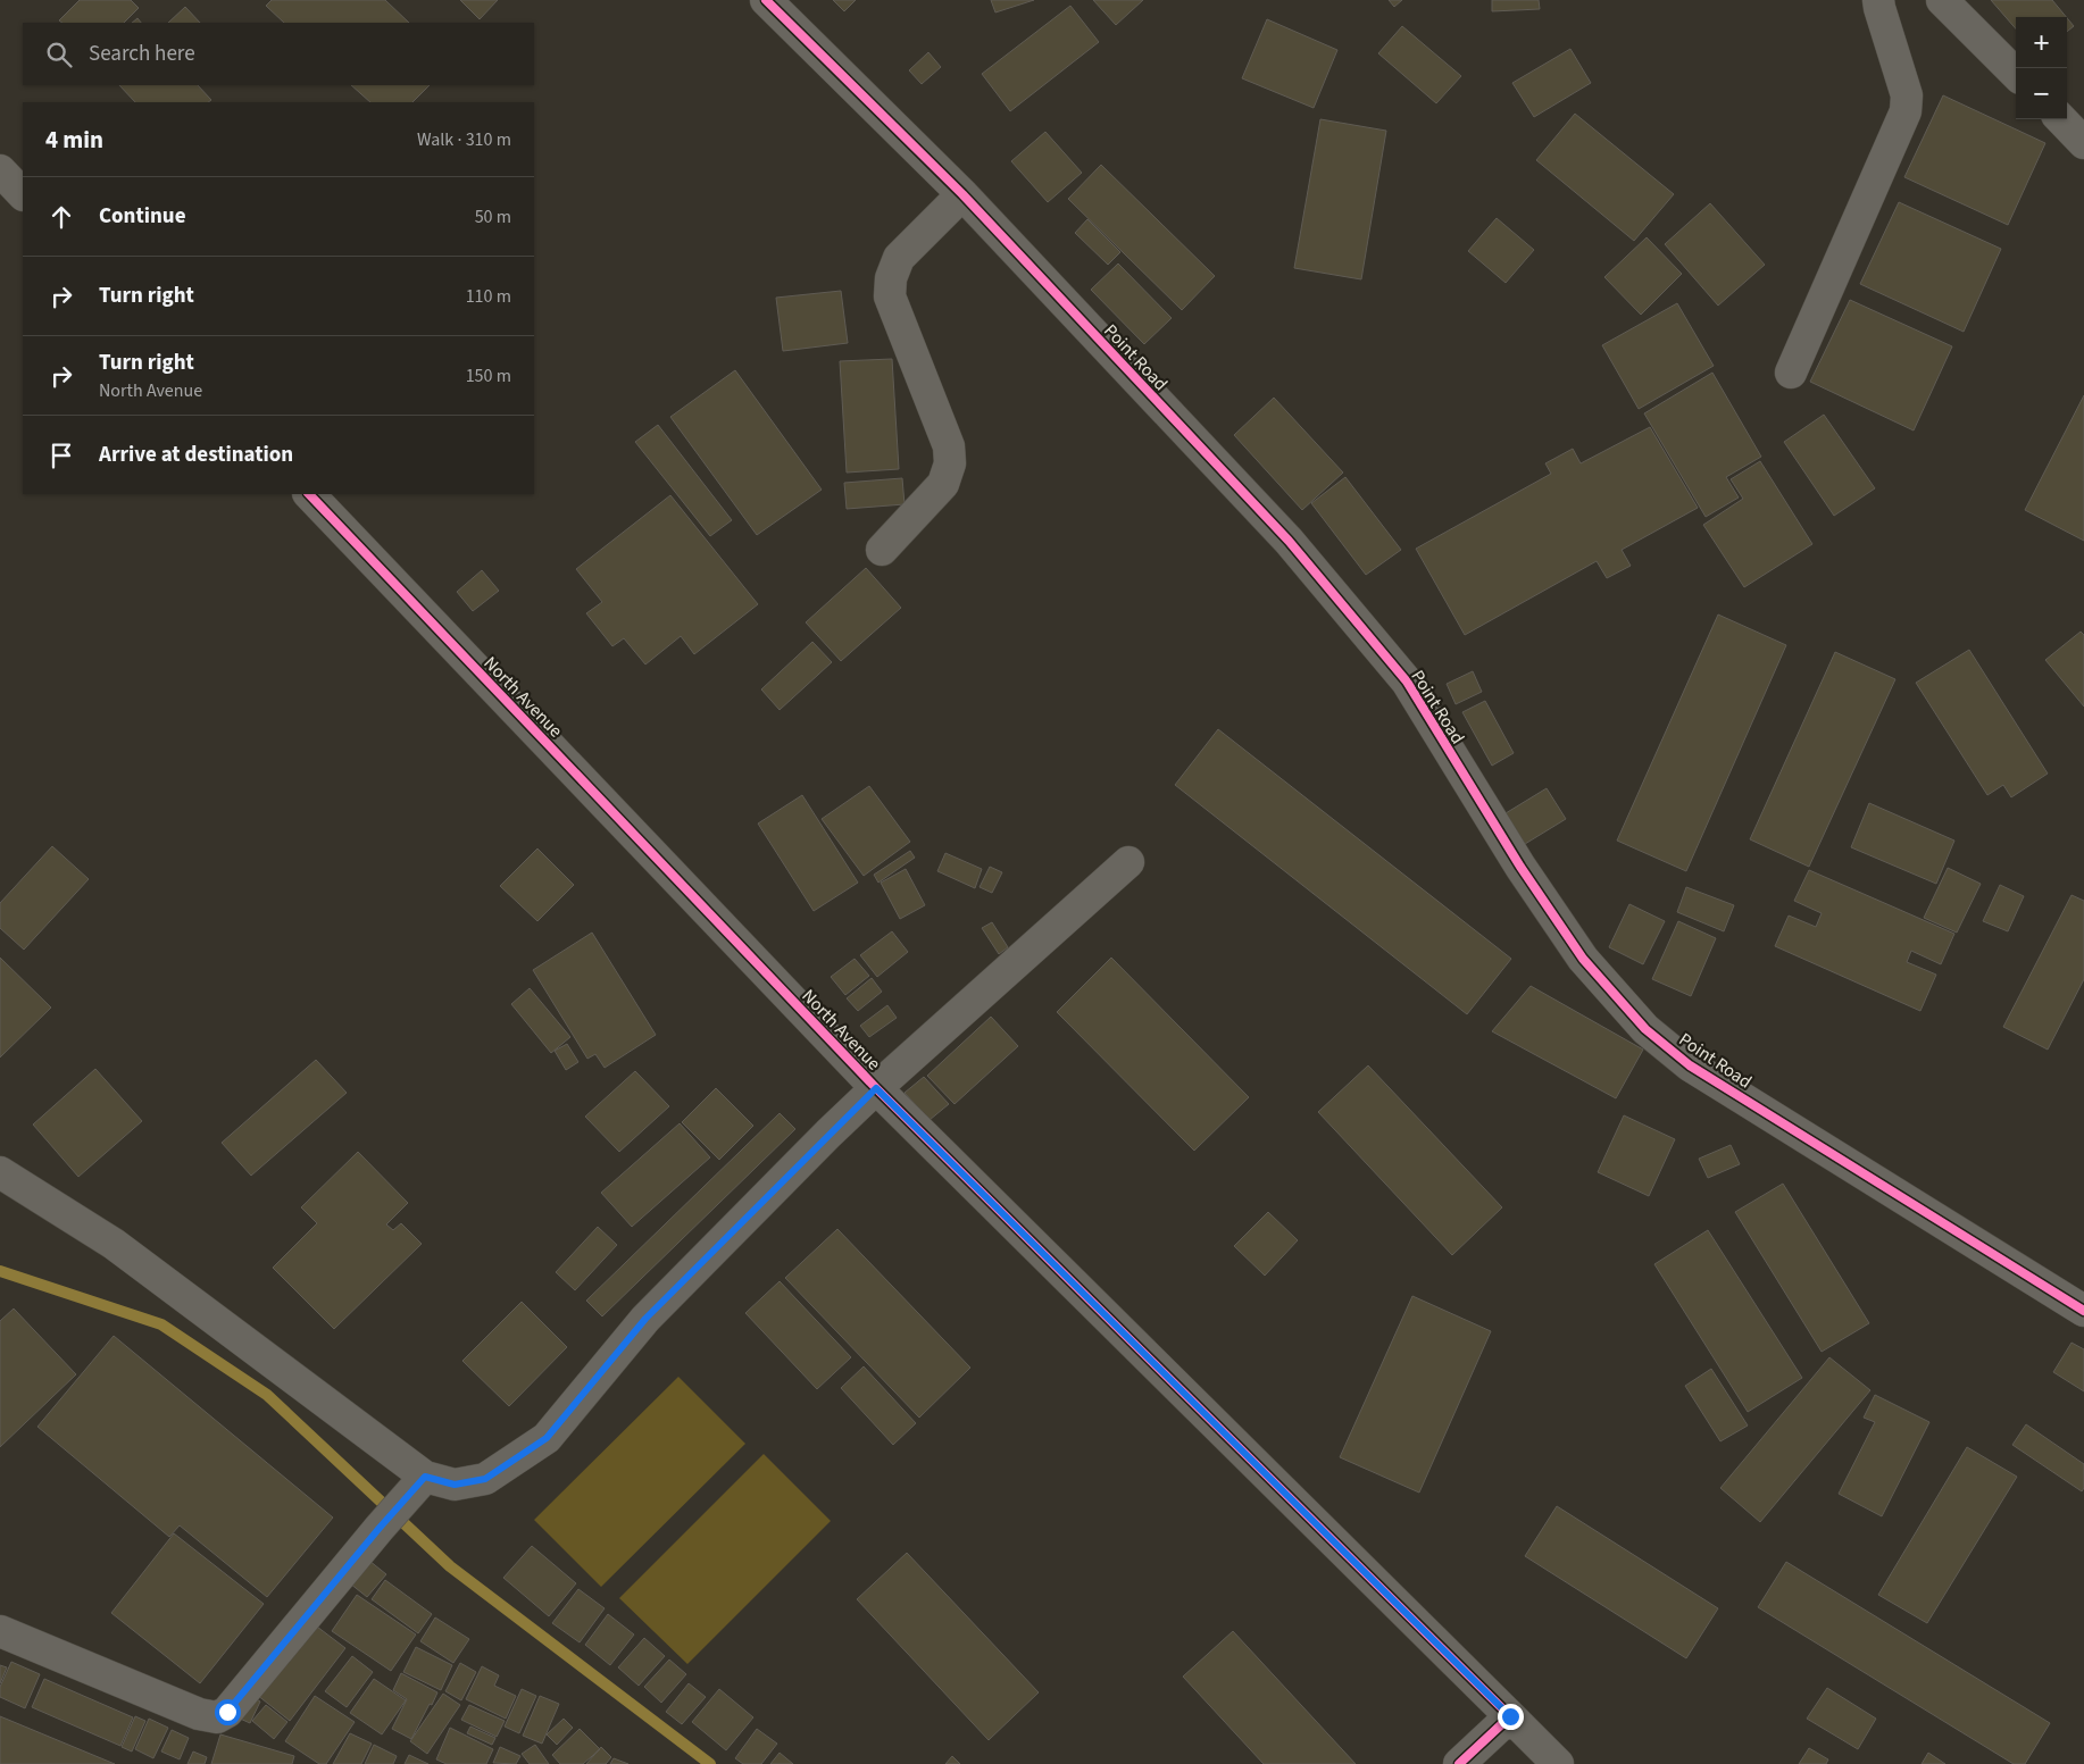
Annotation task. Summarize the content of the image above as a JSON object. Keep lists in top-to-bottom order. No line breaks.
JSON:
{"streets":{"street":["Point Road","North Avenue"]},"page":{"map_buttons":["+","−"],"search":"Search here","heading":["4 min","Walk · 310 m"],"list":[["Continue","50 m"],["Turn right","110 m"],["Turn right","North Avenue","150 m"],"Arrive at destination"]}}
